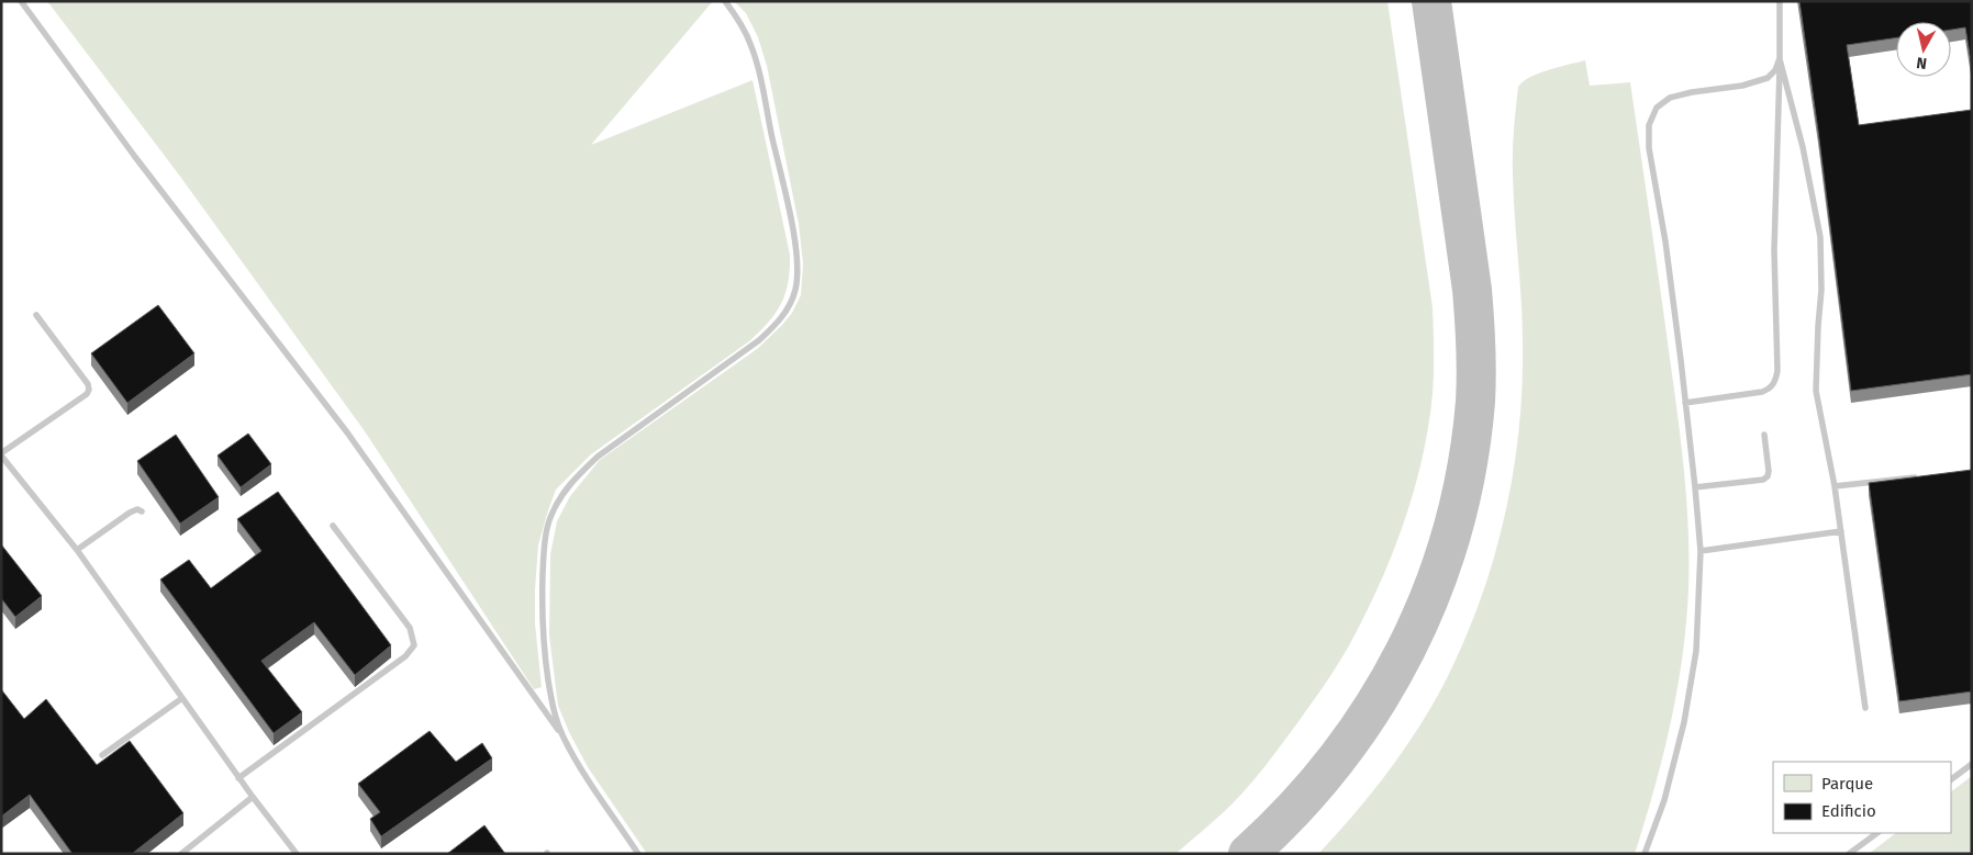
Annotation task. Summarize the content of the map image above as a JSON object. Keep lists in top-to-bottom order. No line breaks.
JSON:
{"legend":["Parque","Edificio"],"north":"bottom"}
